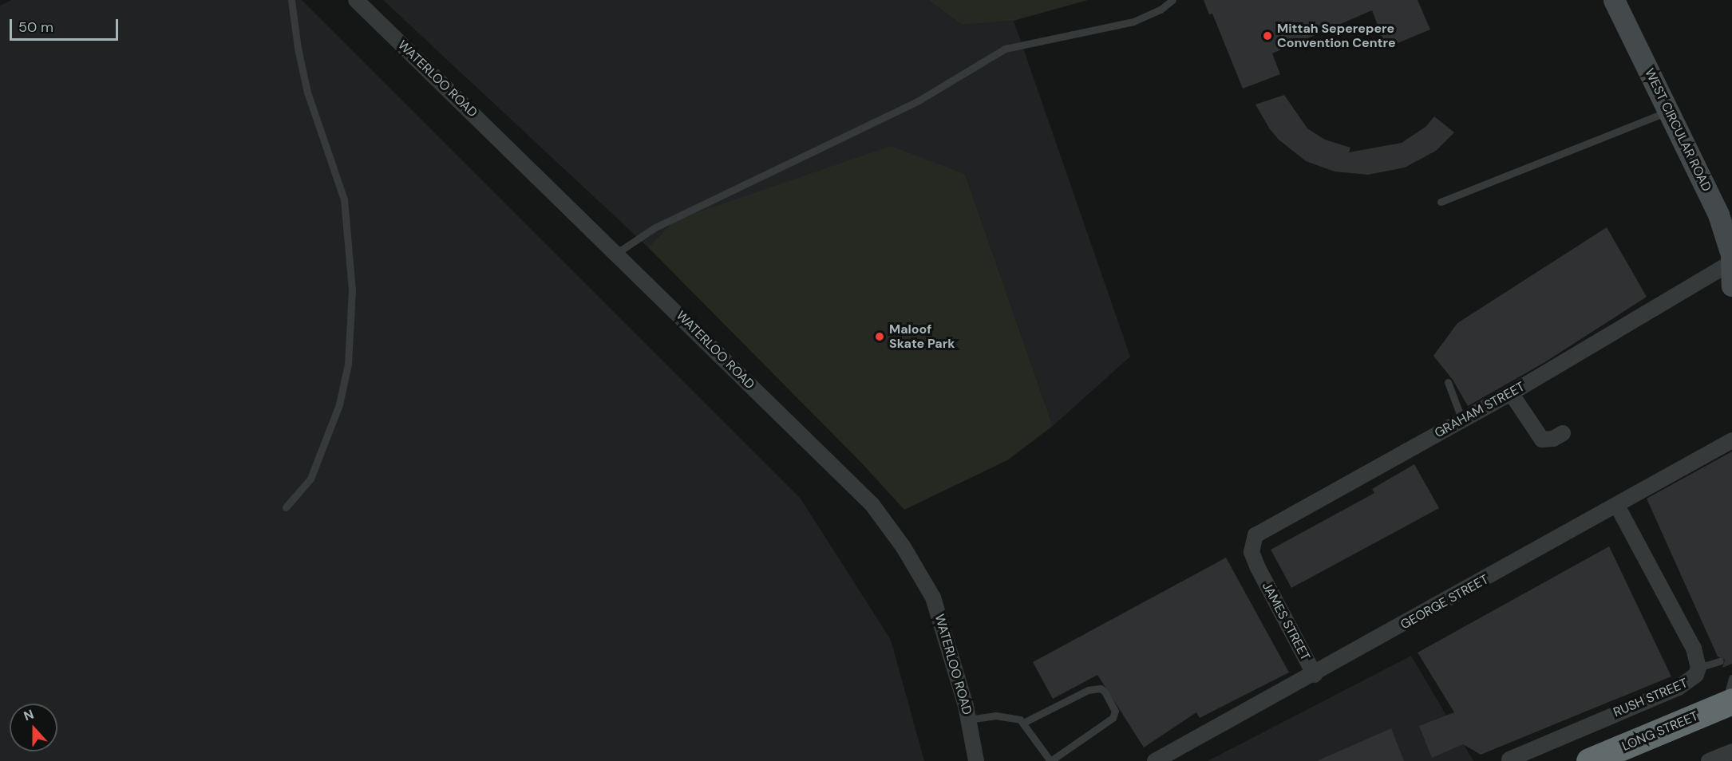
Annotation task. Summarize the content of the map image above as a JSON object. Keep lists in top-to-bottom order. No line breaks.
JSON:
{"streets":{"highway":["LONG STREET"],"street":["WATERLOO ROAD","WEST CIRCULAR ROAD","GRAHAM STREET","GEORGE STREET","JAMES STREET","RUSH STREET"]},"crossings":[["WEST CIRCULAR ROAD","GRAHAM STREET"],["GRAHAM STREET","JAMES STREET"],["GEORGE STREET","JAMES STREET"],["GEORGE STREET","RUSH STREET"]],"places":["Mittah Seperepere Convention Centre","Maloof Skate Park"],"scale_bar":"50 m","north":"top"}
